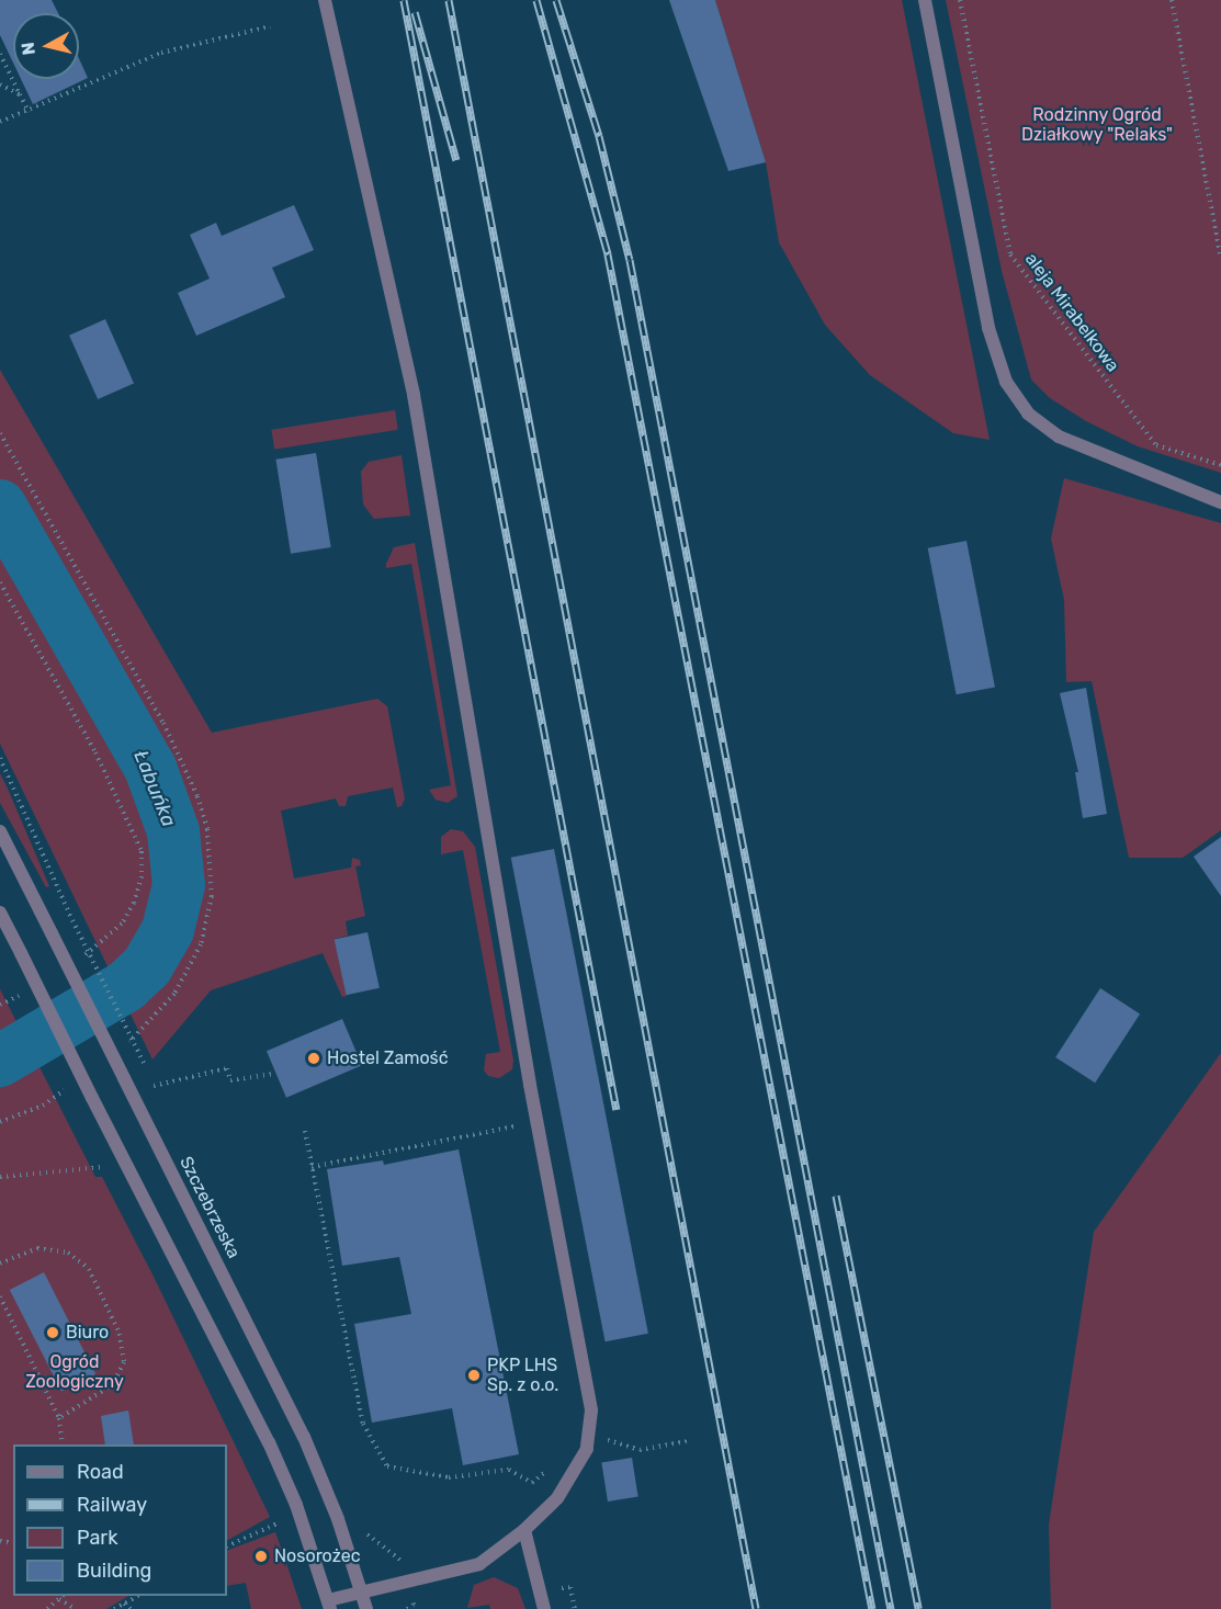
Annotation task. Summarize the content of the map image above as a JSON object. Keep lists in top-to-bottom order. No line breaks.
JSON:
{"streets":{"street":["Szczebrzeska"],"path":["aleja Mirabelkowa"]},"water":["Łabuńka"],"parks":["Rodzinny Ogród Działkowy \"Relaks\"","Ogród Zoologiczny"],"places":["Hostel Zamość","Biuro","PKP LHS Sp. z o.o.","Nosorożec"],"legend":["Road","Railway","Park","Building"],"north":"left"}
